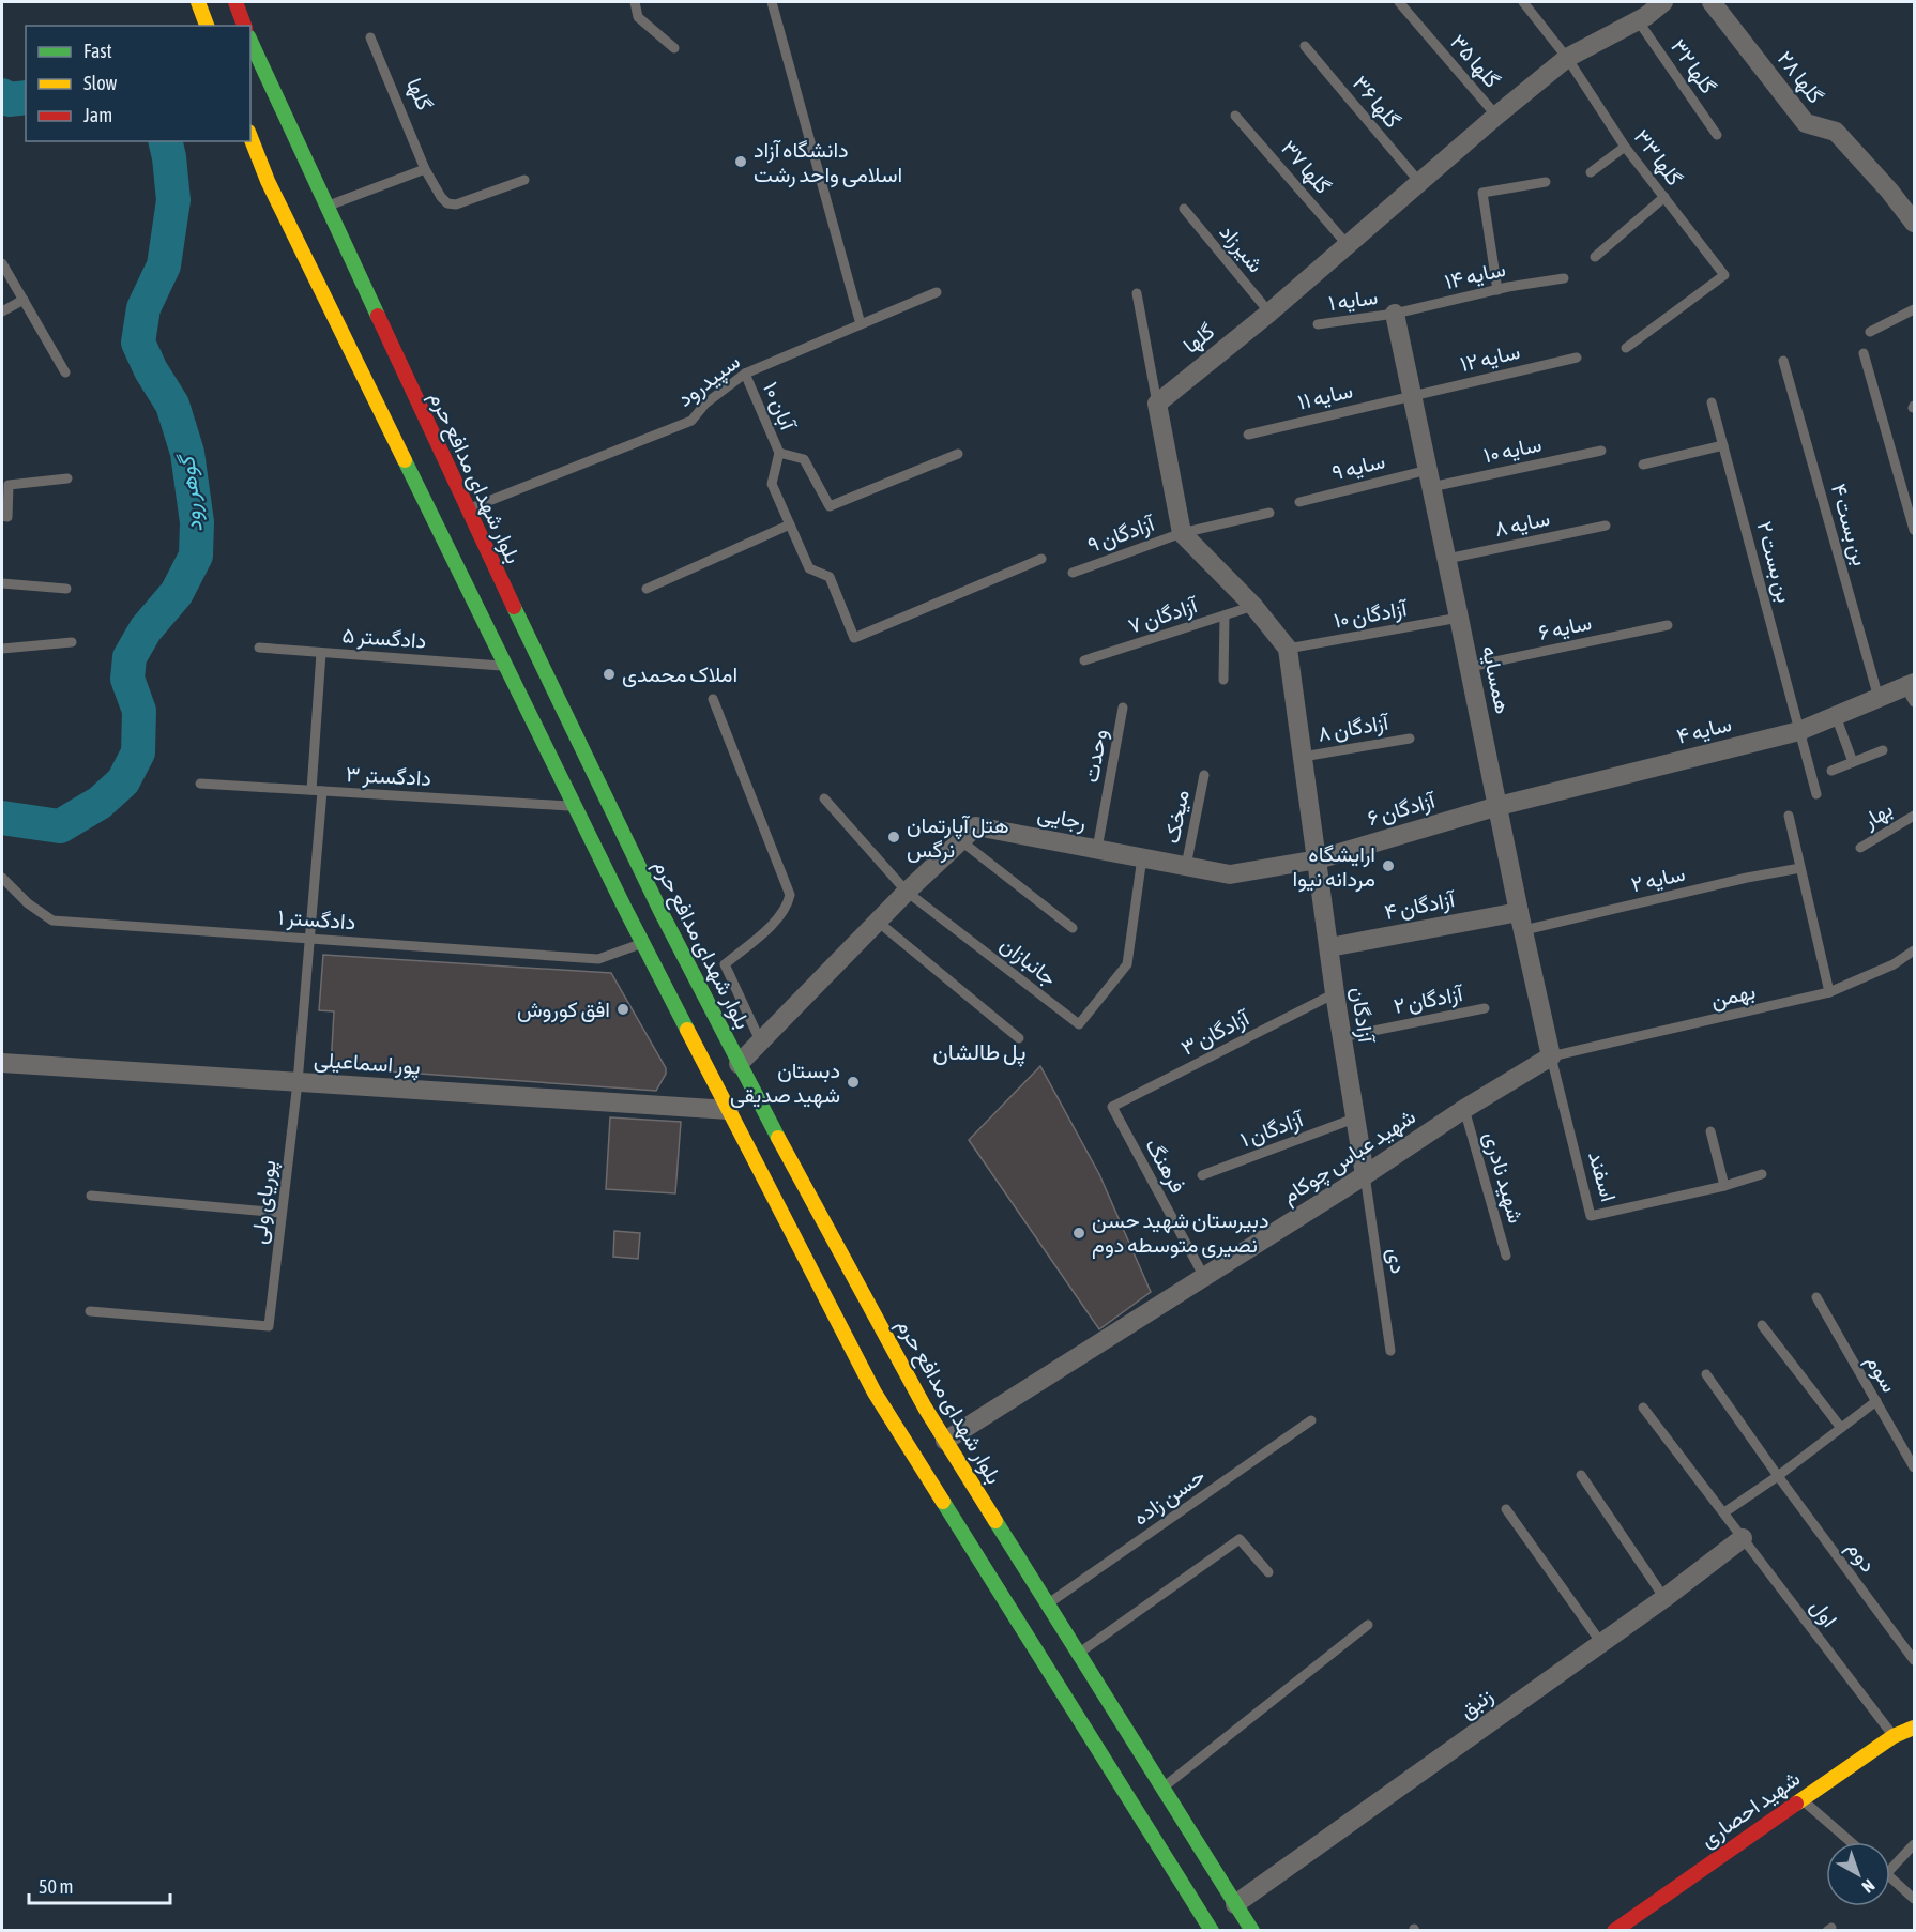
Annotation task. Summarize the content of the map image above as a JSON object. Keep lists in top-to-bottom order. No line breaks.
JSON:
{"streets":{"main road":["بلوار شهدای مدافع حرم","شهید احصاری"],"street":["گلها ۲۸","گلها","همسایه","سایه ۴","آزادگان ۶","رجایی","آزادگان ۴","آزادگان","پور اسماعیلی","شهید عباس چوکام","زنبق"],"lane":["گلها ۳۵","گلها ۳۲","گلها ۳۶","گلها ۳۳","گلها ۳۷","شیرزاد","سایه ۱۴","سایه ۱","سایه ۱۲","سپیدرود","سایه ۱۱","آبان ۱۰","سایه ۱۰","سایه ۹","سایه ۸","بن بست ۴","آزادگان ۹","بن بست ۲","آزادگان ۱۰","آزادگان ۷","سایه ۶","دادگستر ۵","آزادگان ۸","وحدت","دادگستر ۳","بهار","میخک","سایه ۲","دادگستر ۱","جانبازان","بهمن","آزادگان ۲","آزادگان ۳","آزادگان ۱","فرهنگ","اسفند","شهید نادری","پوریای ولی","دی","سوم","حسن زاده","دوم","اول"]},"crossings":[["گلها ۳۵","گلها"],["گلها ۳۲","گلها"],["گلها","گلها ۳۶"],["گلها","گلها ۳۳"],["گلها","گلها ۳۷"],["گلها","شیرزاد"],["سایه ۱۴","سایه ۱"],["سایه ۱۴","همسایه"],["سایه ۱","همسایه"],["سایه ۱۲","سایه ۱۱"],["سایه ۱۲","همسایه"],["سپیدرود","آبان ۱۰"],["سپیدرود","بلوار شهدای مدافع حرم"],["سایه ۱۱","همسایه"],["سایه ۱۰","سایه ۹"],["سایه ۱۰","همسایه"],["سایه ۹","همسایه"],["بلوار شهدای مدافع حرم","دادگستر ۵"],["بلوار شهدای مدافع حرم","دادگستر ۳"],["بلوار شهدای مدافع حرم","رجایی"],["بلوار شهدای مدافع حرم","دادگستر ۱"],["بلوار شهدای مدافع حرم","پور اسماعیلی"],["بلوار شهدای مدافع حرم","شهید عباس چوکام"],["بلوار شهدای مدافع حرم","حسن زاده"],["بلوار شهدای مدافع حرم","زنبق"],["سایه ۸","همسایه"],["بن بست ۴","سایه ۴"],["بن بست ۲","سایه ۴"],["آزادگان ۱۰","همسایه"],["سایه ۶","همسایه"],["دادگستر ۵","پوریای ولی"],["همسایه","سایه ۴"],["همسایه","آزادگان ۶"],["همسایه","سایه ۲"],["همسایه","آزادگان ۴"],["همسایه","بهمن"],["همسایه","شهید عباس چوکام"],["همسایه","اسفند"],["سایه ۴","آزادگان ۶"],["وحدت","رجایی"],["دادگستر ۳","پوریای ولی"],["آزادگان ۶","رجایی"],["آزادگان ۶","آزادگان"],["میخک","رجایی"],["رجایی","جانبازان"],["رجایی","آزادگان"],["سایه ۲","آزادگان ۴"],["آزادگان ۴","آزادگان"],["دادگستر ۱","پوریای ولی"],["بهمن","شهید عباس چوکام"],["بهمن","اسفند"],["آزادگان ۲","آزادگان"],["آزادگان","آزادگان ۳"],["آزادگان","آزادگان ۱"],["آزادگان","شهید عباس چوکام"],["آزادگان","دی"],["آزادگان ۳","فرهنگ"],["پور اسماعیلی","پوریای ولی"],["شهید عباس چوکام","فرهنگ"],["شهید عباس چوکام","اسفند"],["شهید عباس چوکام","شهید نادری"],["شهید عباس چوکام","دی"],["اول","زنبق"],["اول","شهید احصاری"]],"districts":["پل طالشان"],"water":["گوهر رود"],"places":["دانشگاه آزاد اسلامی واحد رشت","املاک محمدی","هتل آپارتمان نرگس","ارایشگاه مردانه نیوا","افق کوروش","دبستان شهید صدیقی","دبیرستان شهید حسن نصیری متوسطه دوم"],"legend":["Fast","Slow","Jam"],"scale_bar":"50 m","north":"bottom right"}
